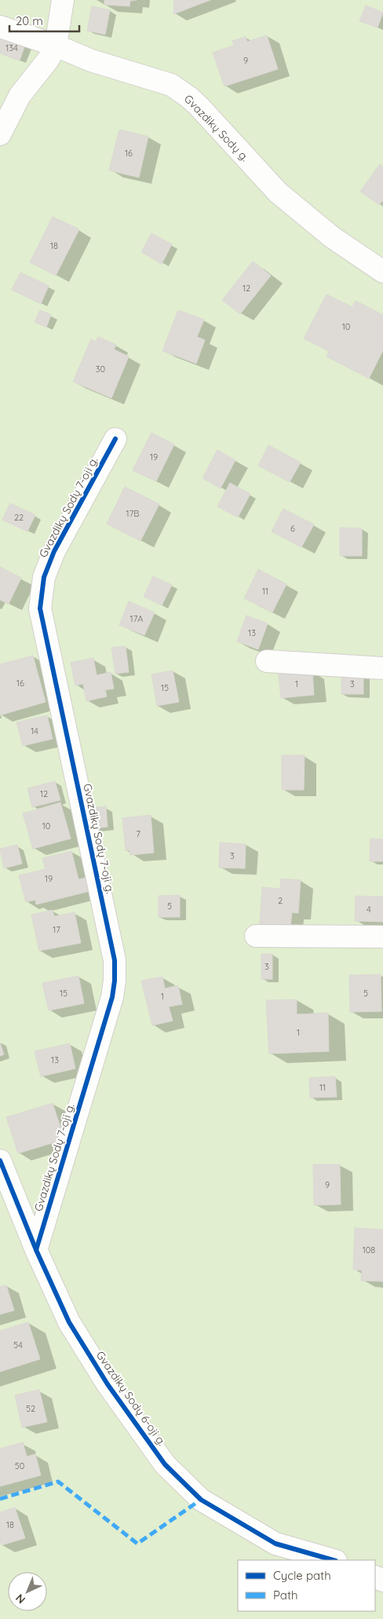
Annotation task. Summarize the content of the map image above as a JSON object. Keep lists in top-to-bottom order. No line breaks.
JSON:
{"streets":{"street":["Gvazdikų Sodų g.","Gvazdikų Sodų 7-oji g.","Gvazdikų Sodų 6-oji g."]},"crossings":[["Gvazdikų Sodų 7-oji g.","Gvazdikų Sodų 6-oji g."]],"house_numbers":["134","9","16","18","12","10","30","19","17B","22","6","11","17A","13","16","1","3","15","14","12","10","7","3","19","2","5","4","17","3","15","5","1","1","13","11","9","108","54","52","50","18"],"legend":["Cycle path","Path"],"scale_bar":"20 m","north":"bottom left"}
